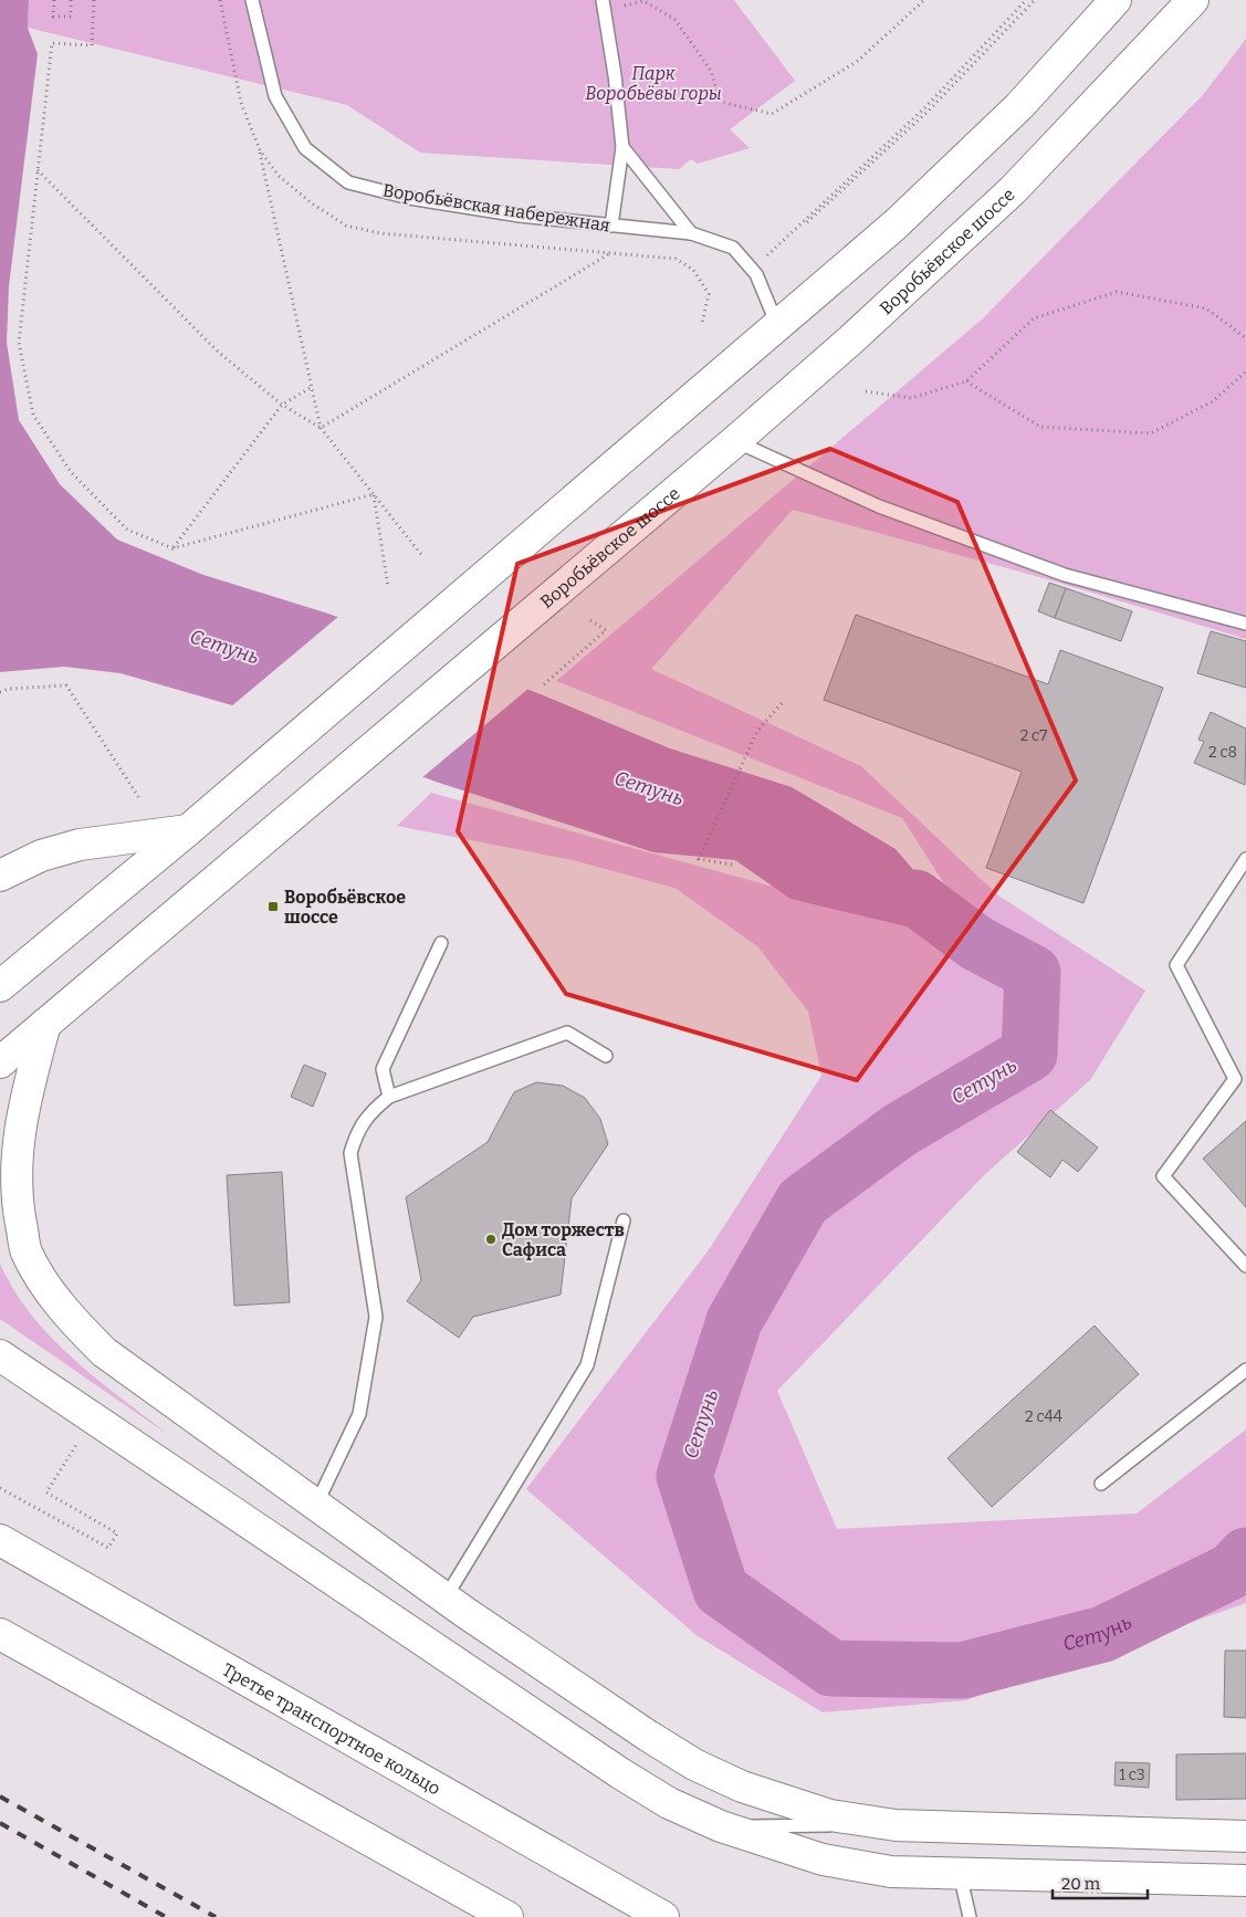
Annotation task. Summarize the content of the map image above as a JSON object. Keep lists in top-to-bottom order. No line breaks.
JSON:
{"streets":{"main road":["Воробьёвское шоссе","Третье транспортное кольцо"],"lane":["Воробьёвская набережная"]},"water":["Сетунь"],"parks":["Парк Воробьёвы горы"],"places":{"transit":["Воробьёвское шоссе"],"other":["Дом торжеств Сафиса"]},"house_numbers":["2 с7","2 с8","2 с44","1 с3"],"scale_bar":"20 m"}
